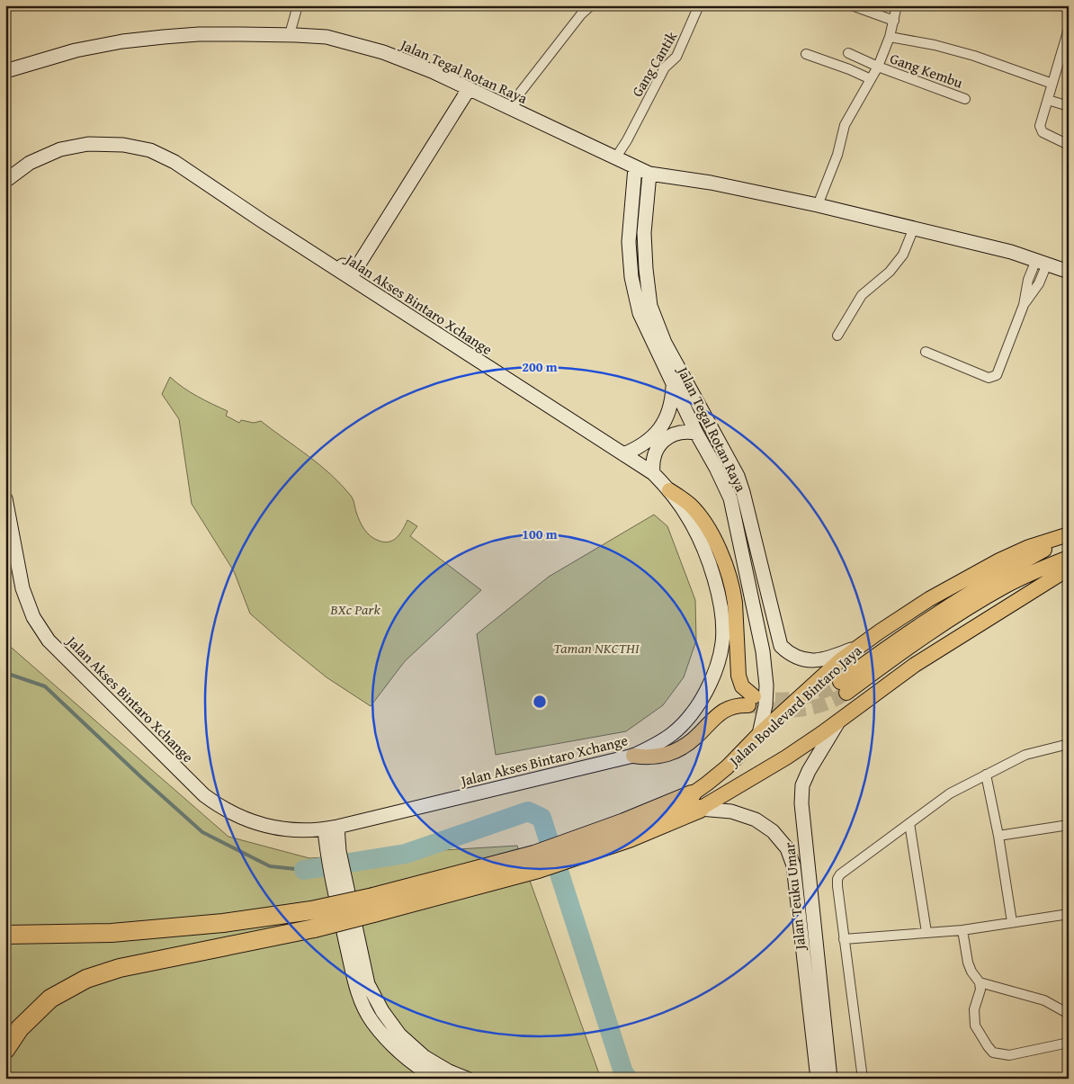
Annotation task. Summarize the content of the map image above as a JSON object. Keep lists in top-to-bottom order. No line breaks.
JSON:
{"streets":{"main road":["Jalan Tegal Rotan Raya","Jalan Akses Bintaro Xchange","Jalan Boulevard Bintaro Jaya","Jalan Teuku Umar"],"street":["Gang Cantik","Gang Kembu"]},"crossings":[["Gang Cantik","Jalan Tegal Rotan Raya"],["Jalan Tegal Rotan Raya","Jalan Akses Bintaro Xchange"],["Jalan Tegal Rotan Raya","Jalan Boulevard Bintaro Jaya"],["Jalan Boulevard Bintaro Jaya","Jalan Teuku Umar"]],"parks":["BXc Park","Taman NKCTHI"],"rings":["200 m","100 m"]}
